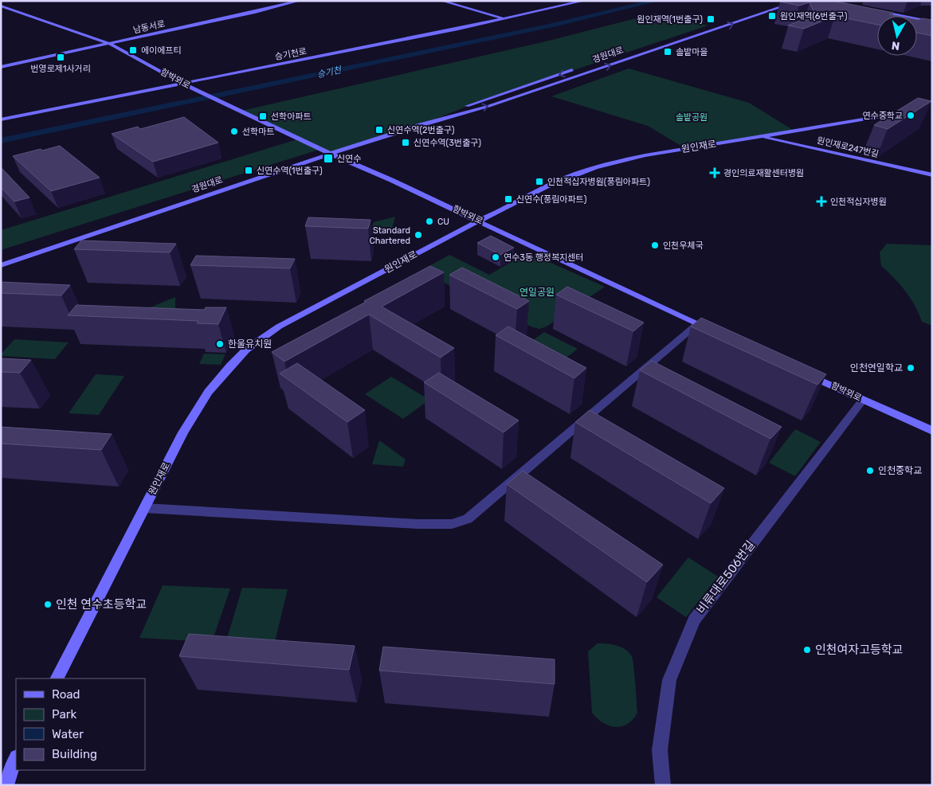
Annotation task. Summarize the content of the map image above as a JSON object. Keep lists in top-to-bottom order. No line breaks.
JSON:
{"streets":{"main road":["남동서로","승기천로","경원대로","함박뫼로","원인재로","원인재로247번길"],"street":["비류대로506번길"]},"crossings":[["남동서로","함박뫼로"],["승기천로","함박뫼로"],["경원대로","함박뫼로"],["함박뫼로","원인재로"],["함박뫼로","비류대로506번길"],["원인재로","원인재로247번길"]],"water":["승기천"],"parks":["솔밭공원","연일공원"],"places":{"transit":["원인재역(6번출구)","원인재역(1번출구)","에이에프티","솔밭마을","번영로제1사거리","선학아파트","신연수역(2번출구)","신연수역(3번출구)","신연수","신연수역(1번출구)","인천적십자병원(풍림아파트)","신연수(풍림아파트)"],"other":["연수중학교","선학마트","CU","Standard Chartered","인천우체국","연수3동 행정복지센터","한울유치원","인천연일학교","인천중학교","인천 연수초등학교","인천여자고등학교"],"health":["경인의료재활센터병원","인천적십자병원"]},"legend":["Road","Park","Water","Building"],"north":"bottom"}
